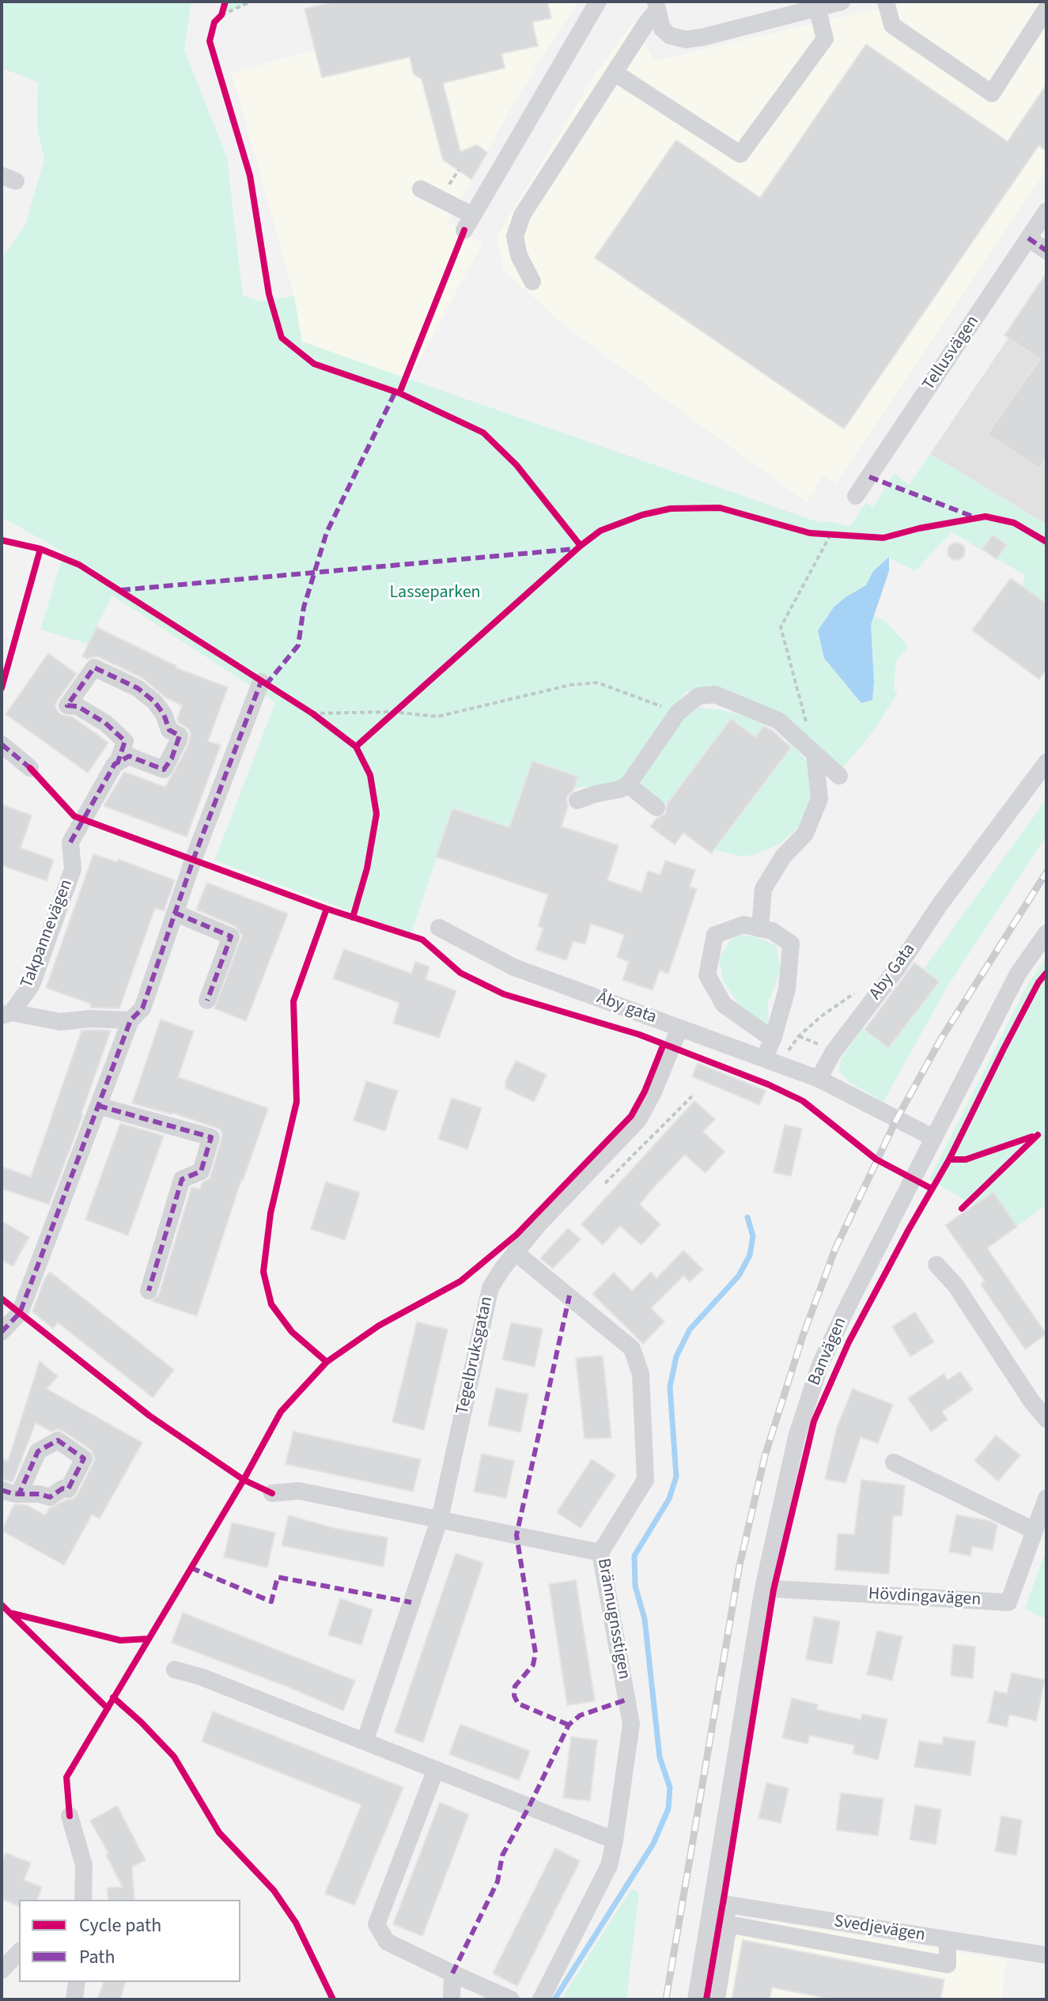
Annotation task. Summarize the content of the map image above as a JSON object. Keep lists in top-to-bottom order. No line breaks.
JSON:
{"streets":{"street":["Tellusvägen","Takpannevägen","Aby Gata","Åby gata","Banvägen","Tegelbruksgatan","Hövdingavägen","Brännugnsstigen","Svedjevägen"]},"crossings":[["Aby Gata","Åby gata"],["Åby gata","Tegelbruksgatan"],["Banvägen","Hövdingavägen"],["Banvägen","Svedjevägen"],["Tegelbruksgatan","Brännugnsstigen"]],"parks":["Lasseparken"],"legend":["Cycle path","Path"]}
